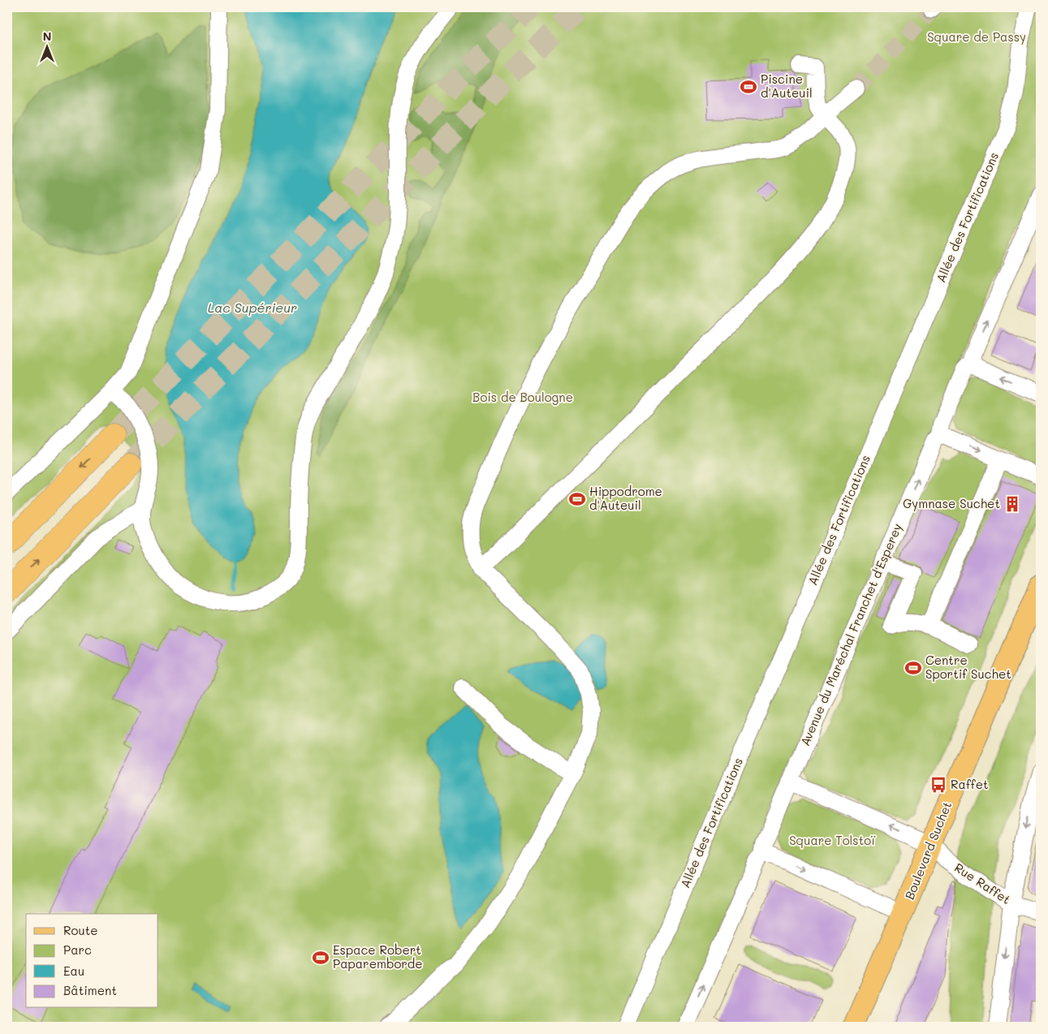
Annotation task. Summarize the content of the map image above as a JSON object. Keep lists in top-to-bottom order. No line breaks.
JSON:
{"streets":{"main road":["Boulevard Suchet"],"street":["Allée des Fortifications","Avenue du Maréchal Franchet d'Esperey","Rue Raffet"]},"crossings":[["Boulevard Suchet","Rue Raffet"]],"one_way":["Avenue du Maréchal Franchet d'Esperey"],"water":["Lac Supérieur"],"parks":["Square de Passy","Bois de Boulogne","Square Tolstoï"],"places":{"sports":["Piscine d'Auteuil","Hippodrome d'Auteuil","Centre Sportif Suchet","Espace Robert Paparemborde"],"building":["Gymnase Suchet"],"bus stop":["Raffet"]},"legend":["Route","Parc","Eau","Bâtiment"],"north":"top"}
